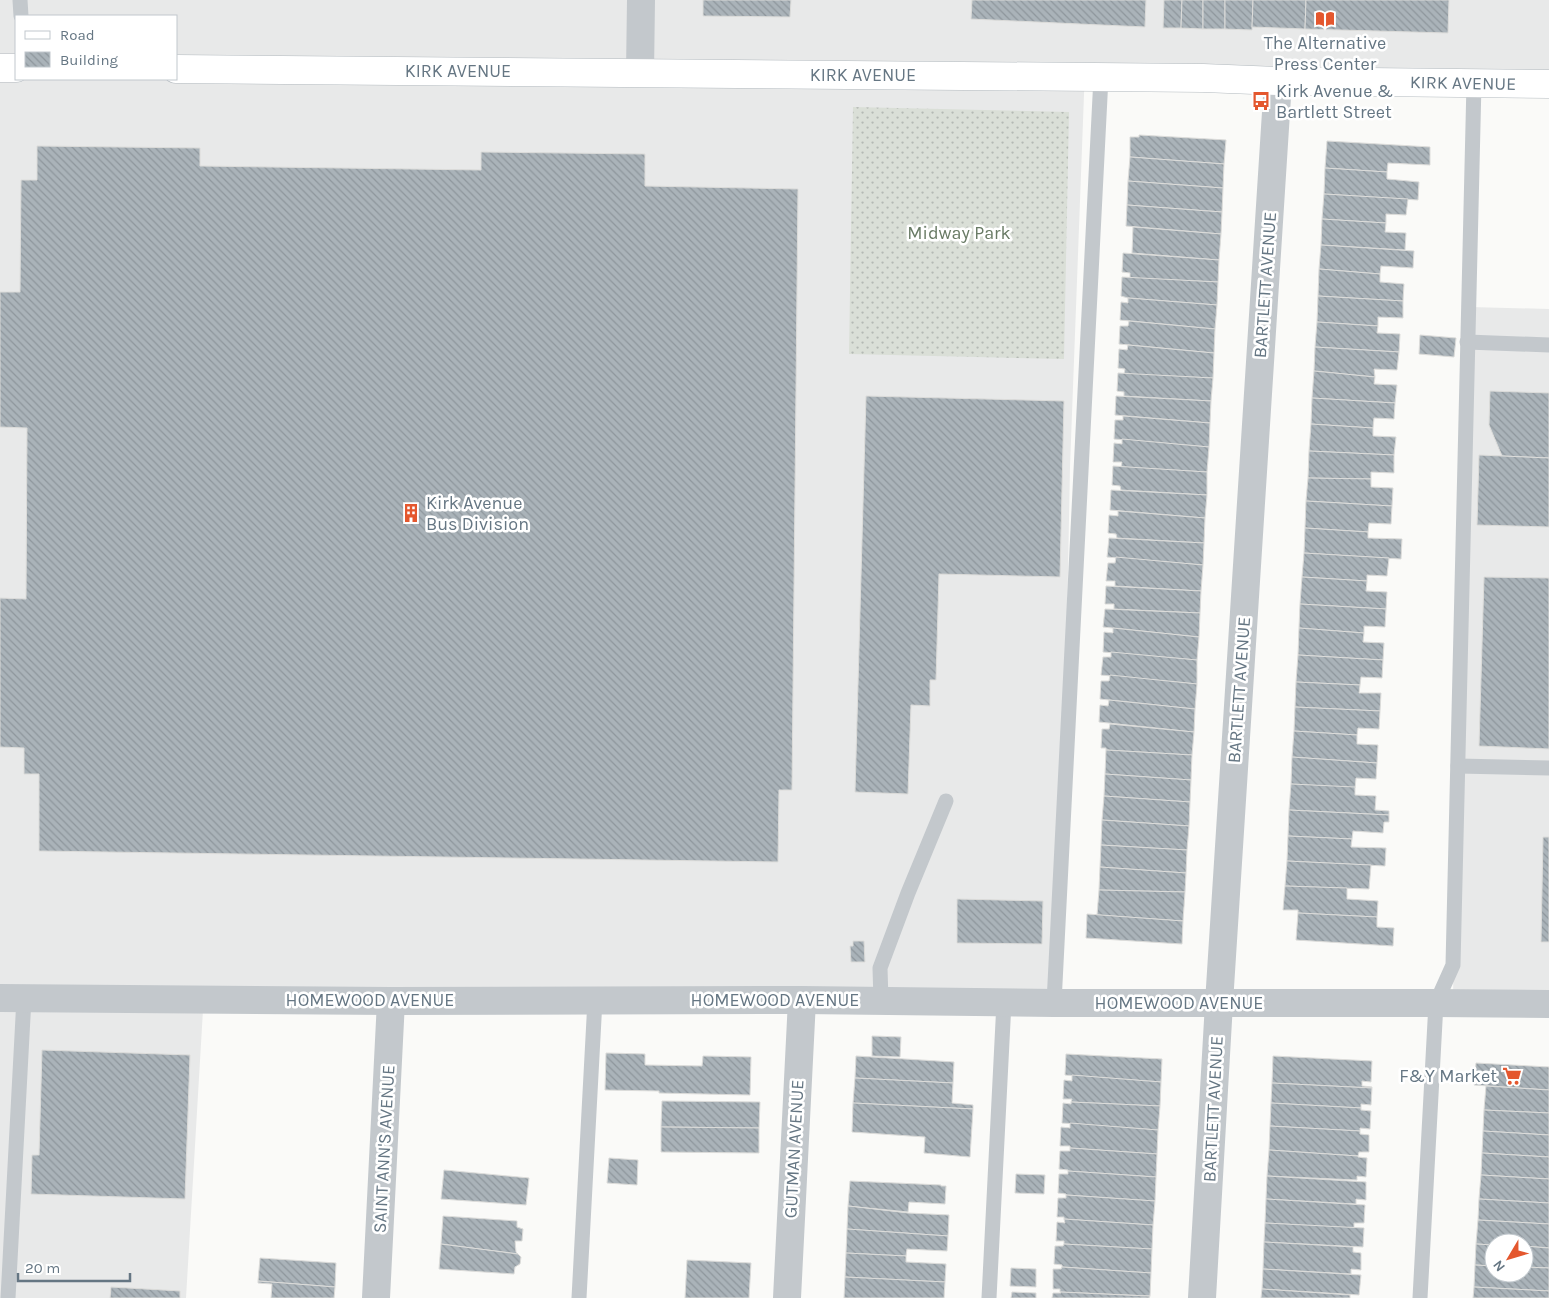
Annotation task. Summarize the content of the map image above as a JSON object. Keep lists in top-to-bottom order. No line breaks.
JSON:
{"streets":{"street":["KIRK AVENUE","BARTLETT AVENUE","HOMEWOOD AVENUE","SAINT ANN'S AVENUE","GUTMAN AVENUE"]},"crossings":[["KIRK AVENUE","BARTLETT AVENUE"],["BARTLETT AVENUE","HOMEWOOD AVENUE"],["HOMEWOOD AVENUE","SAINT ANN'S AVENUE"],["HOMEWOOD AVENUE","GUTMAN AVENUE"]],"parks":["Midway Park"],"places":{"library":["The Alternative Press Center"],"bus stop":["Kirk Avenue & Bartlett Street"],"building":["Kirk Avenue Bus Division"],"supermarket":["F&Y Market"]},"legend":["Road","Building"],"scale_bar":"20 m","north":"bottom left"}
